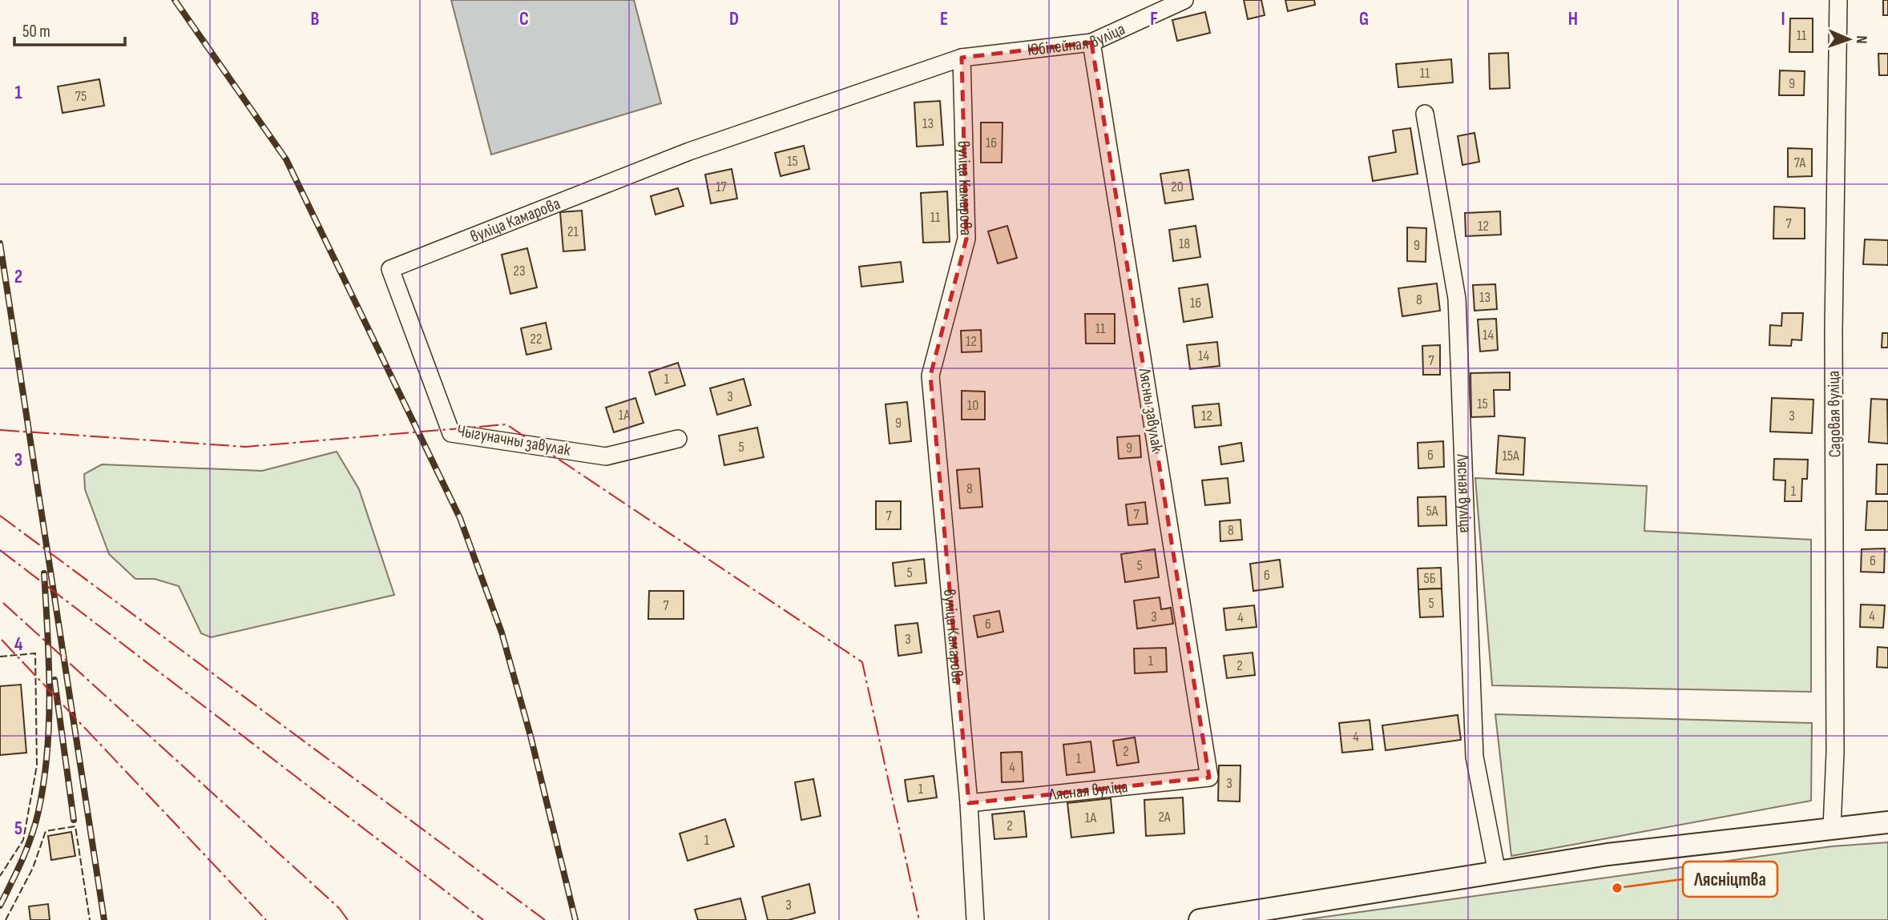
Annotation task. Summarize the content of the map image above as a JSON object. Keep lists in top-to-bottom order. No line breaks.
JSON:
{"streets":{"street":["Юбілейная вуліца","вуліца Камарова","Лясны завулак","Садовая вуліца","Чыгуначны завулак","Лясная вуліца"]},"crossings":[["Юбілейная вуліца","вуліца Камарова"],["Юбілейная вуліца","Лясны завулак"],["вуліца Камарова","Чыгуначны завулак"],["вуліца Камарова","Лясная вуліца"],["Лясны завулак","Лясная вуліца"]],"places":["Лясніцтва"],"house_numbers":["11","11","9","75","13","16","15","7А","17","20","11","7","12","21","18","9","23","13","8","16","11","14","22","12","14","7","1","3","15","10","1А","12","3","9","5","9","6","15А","8","1","5А","7","7","8","6","5","5","6","5Б","5","7","4","3","4","6","3","1","2","4","2","1","4","3","1","2А","1А","2","1","3"],"scale_bar":"50 m","north":"right","grid":{"columns":["B","C","D","E","F","G","H","I"],"rows":["1","2","3","4","5"]}}
